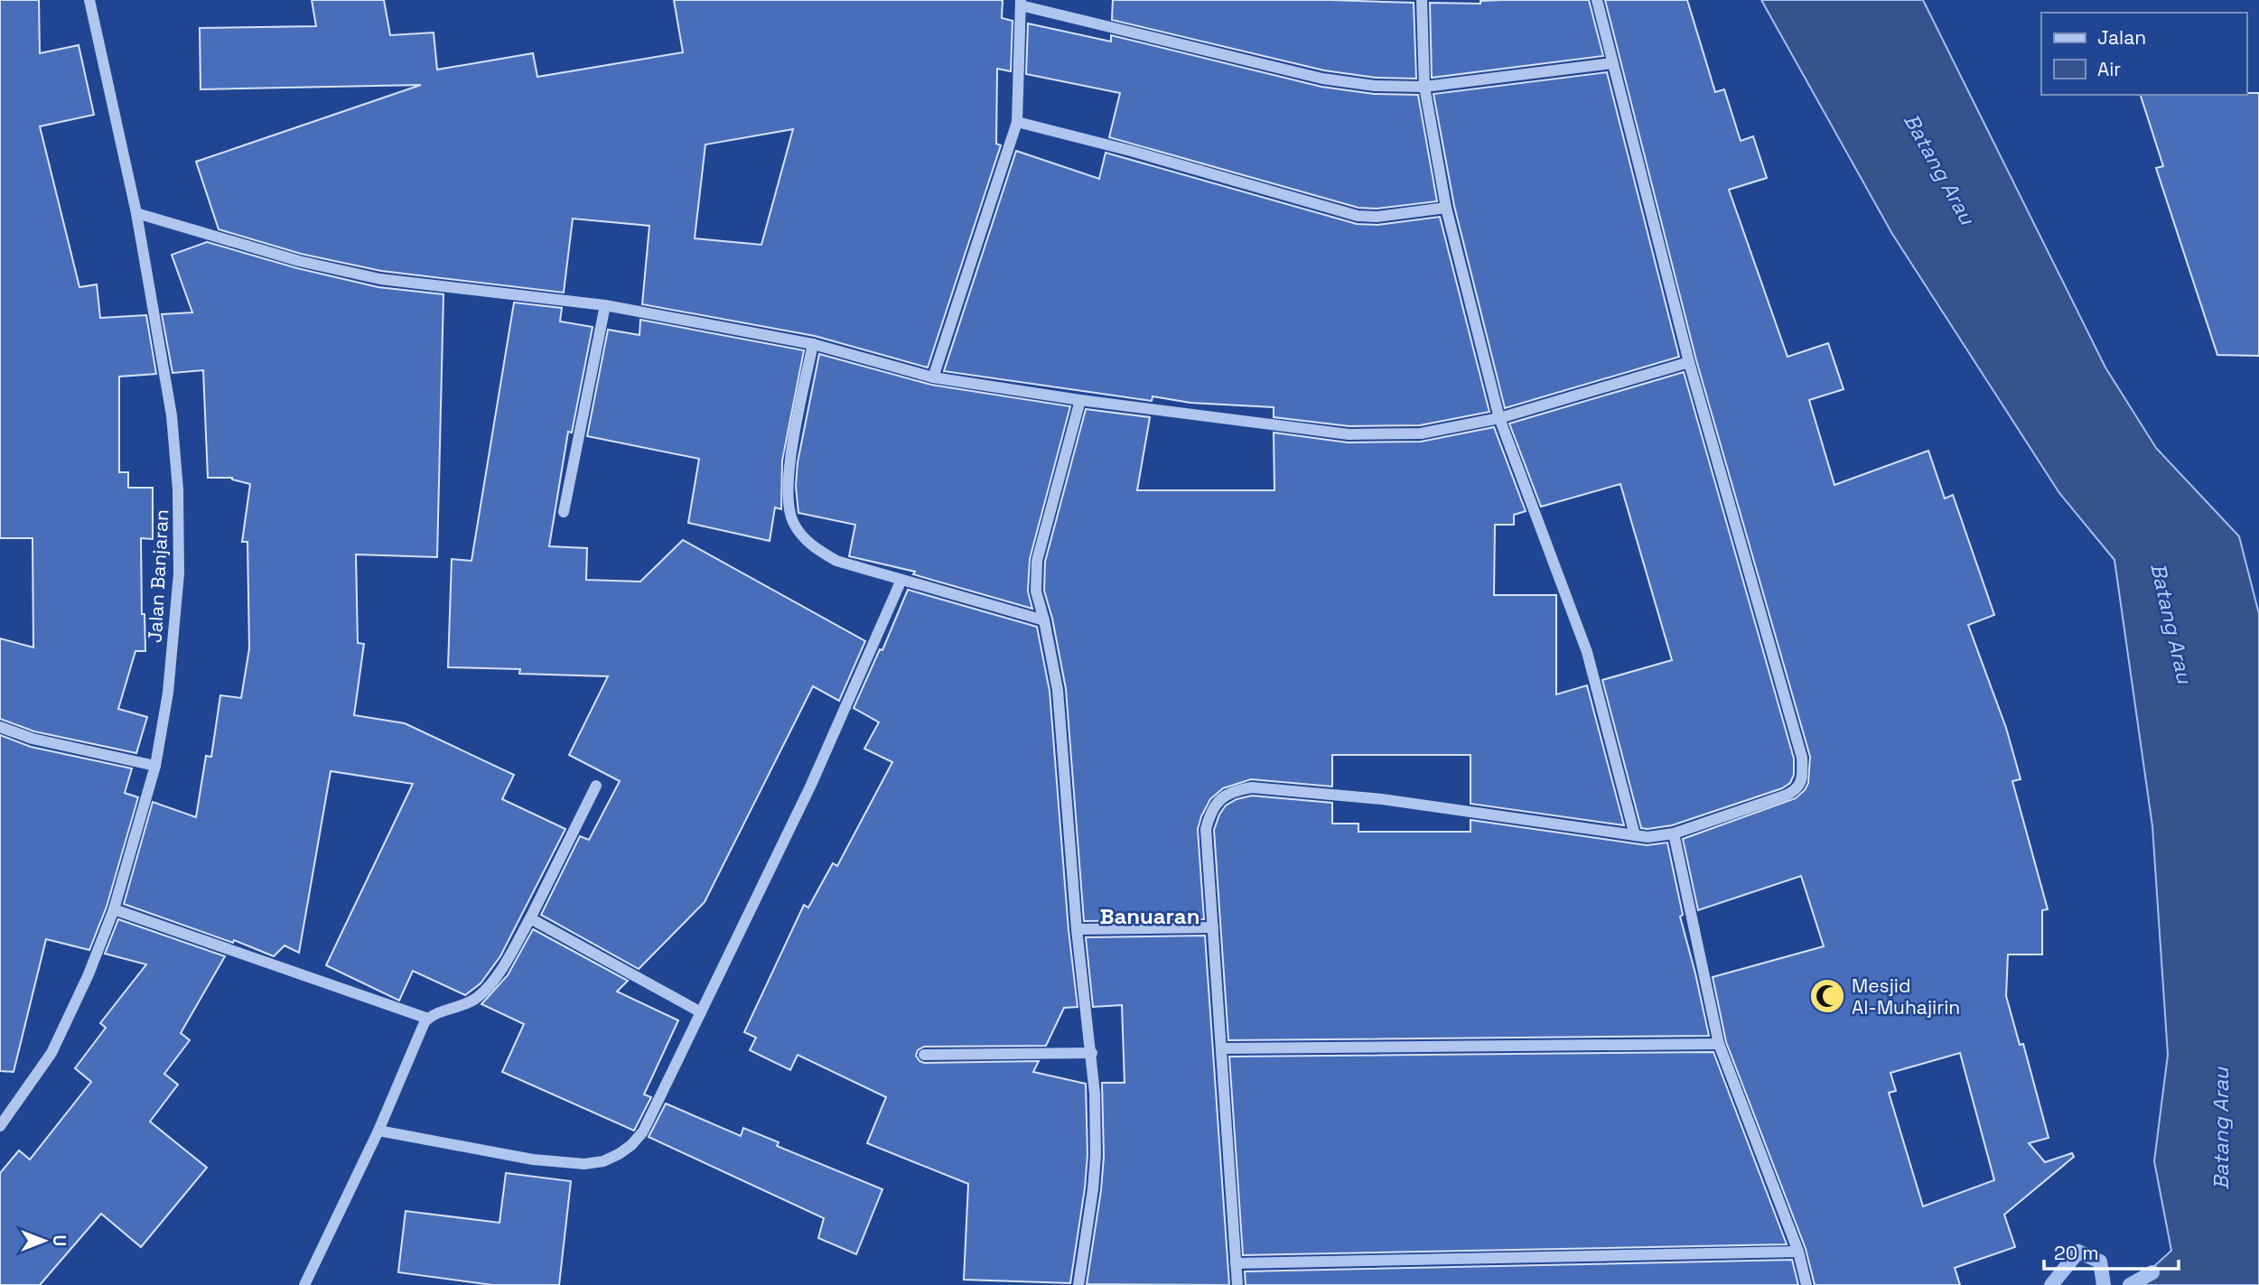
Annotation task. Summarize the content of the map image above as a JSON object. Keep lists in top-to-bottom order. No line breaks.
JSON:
{"streets":{"street":["Jalan Banjaran"]},"districts":["Banuaran"],"water":["Batang Arau"],"places":{"mosque":["Mesjid Al-Muhajirin"]},"legend":["Jalan","Air"],"scale_bar":"20 m","north":"right"}
